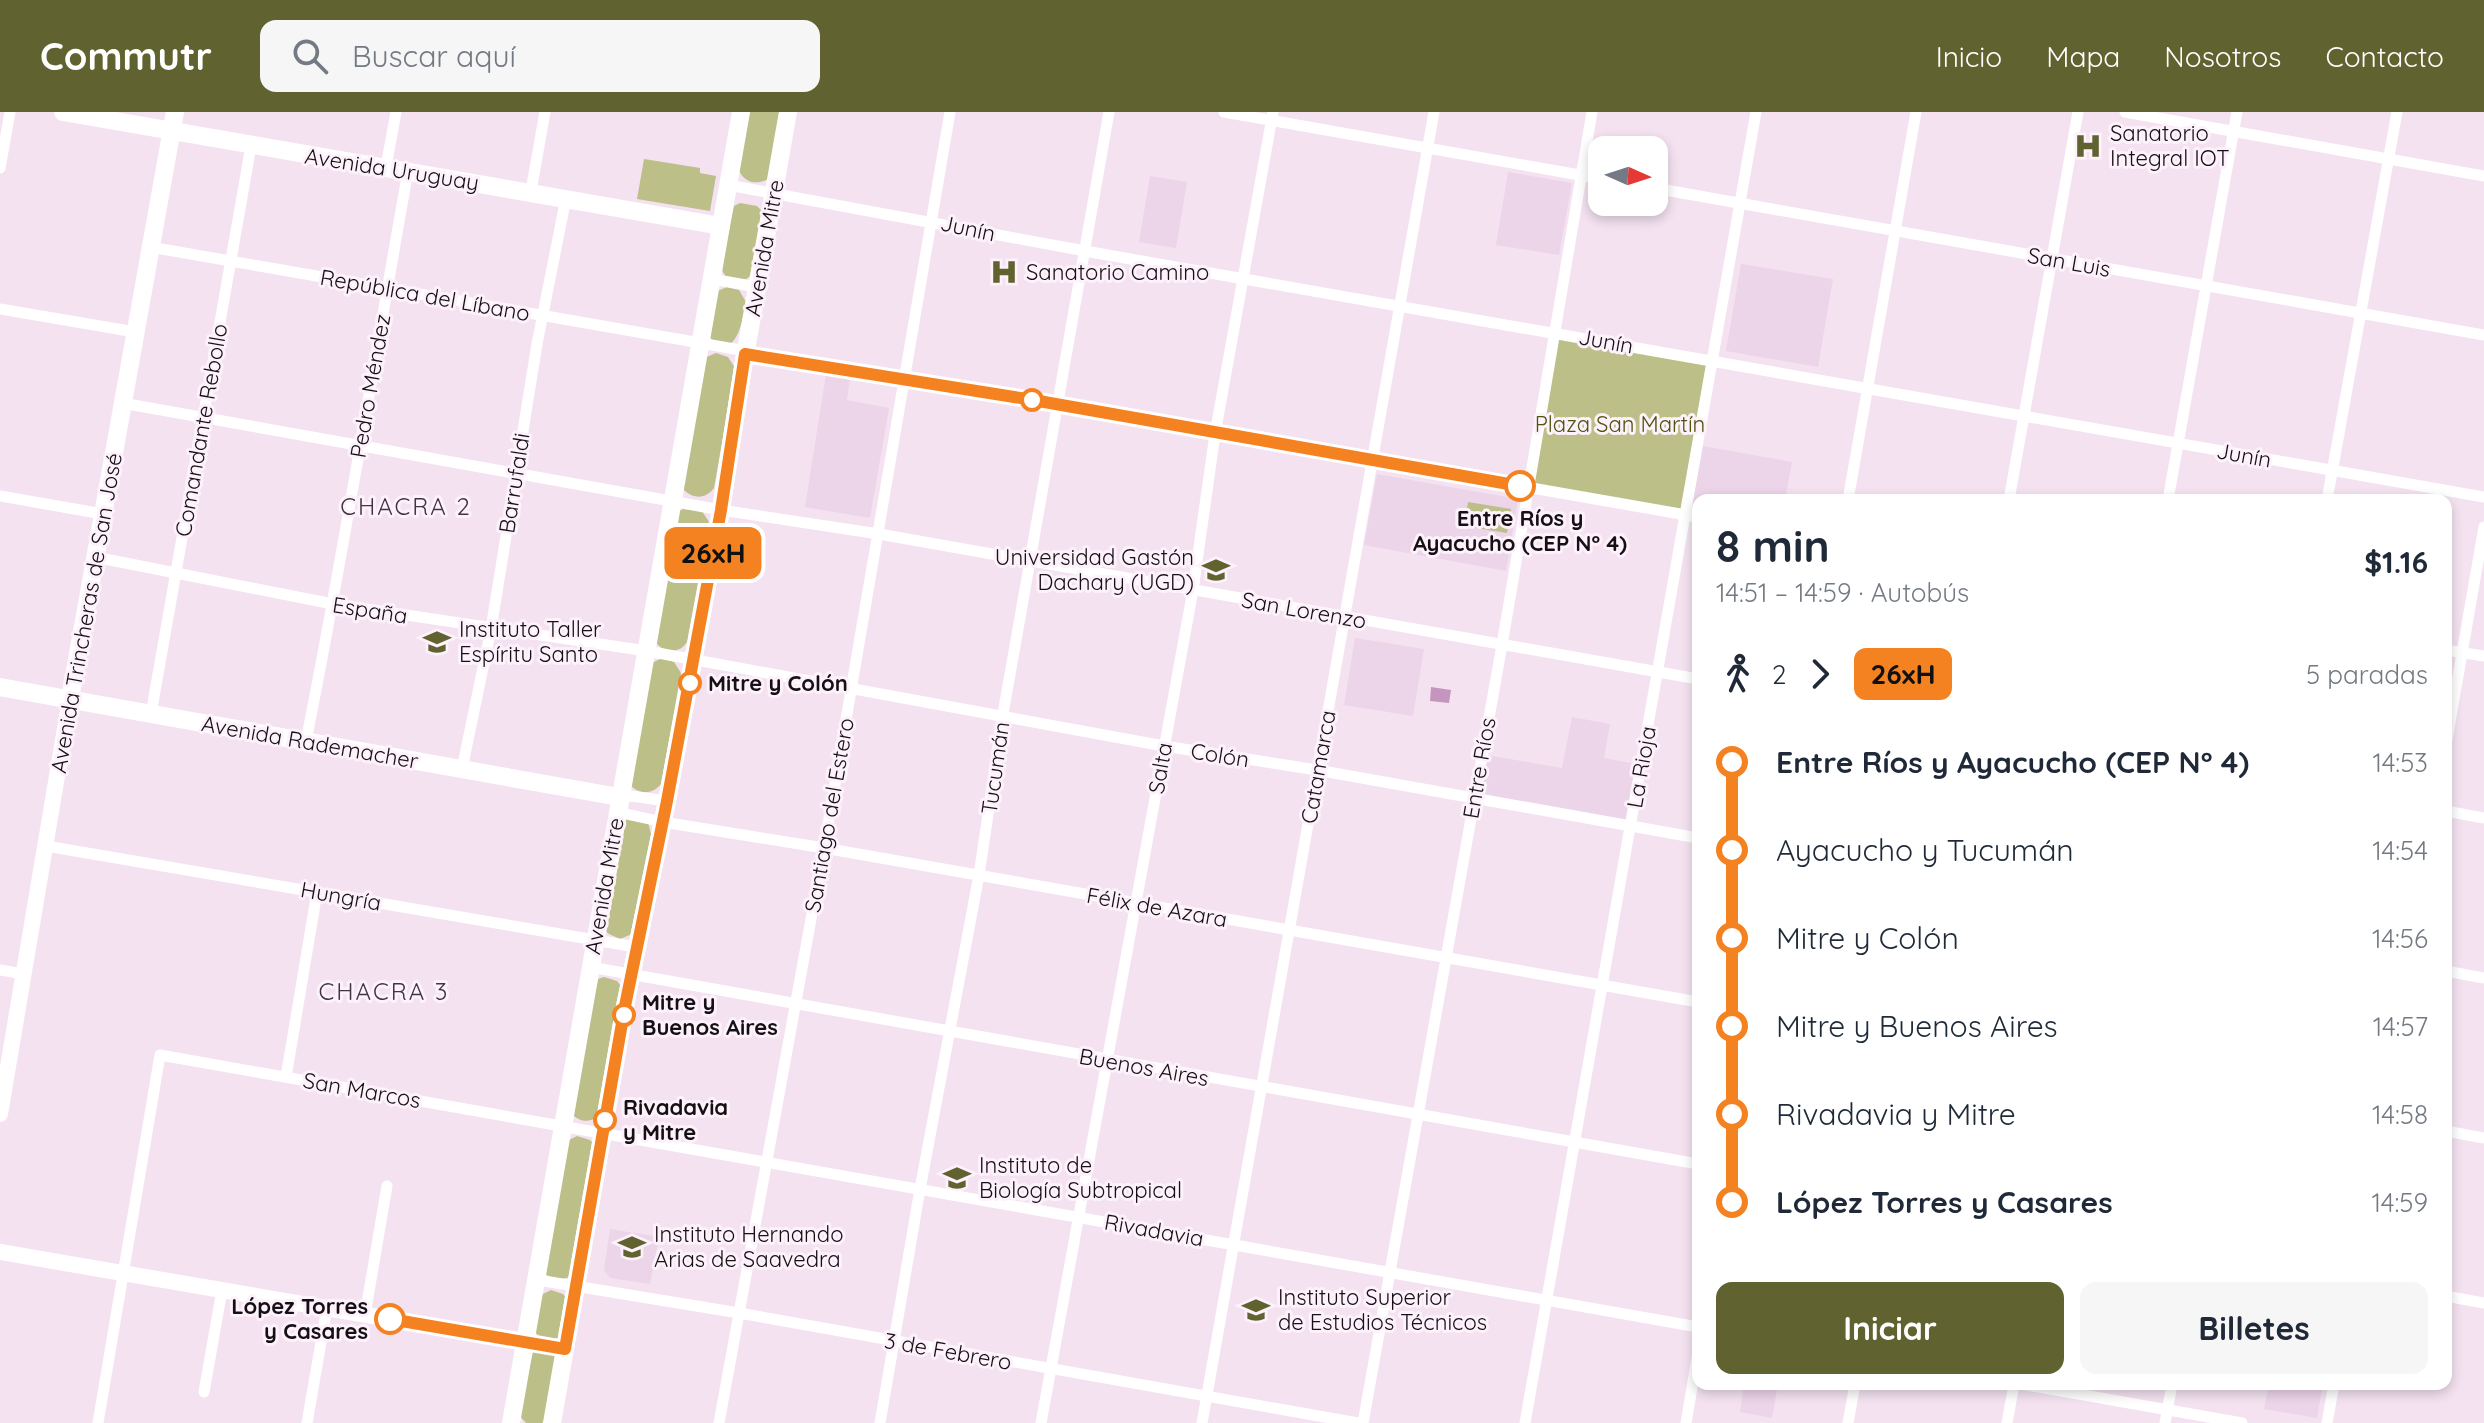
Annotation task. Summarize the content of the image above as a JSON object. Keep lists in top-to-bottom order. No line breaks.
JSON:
{"streets":{"main road":["Avenida Uruguay","Avenida Mitre","Avenida Trincheras de San José","Avenida Rademacher"],"street":["Junín","San Luis","República del Líbano","Pedro Méndez","Comandante Rebollo","Barrufaldi","España","San Lorenzo","Colón","Catamarca","La Rioja","Tucumán","Salta","Entre Ríos","Santiago del Estero","Hungría","Félix de Azara","Buenos Aires","San Marcos","Rivadavia","3 de Febrero"]},"crossings":[["Avenida Uruguay","Avenida Mitre"],["Avenida Uruguay","Pedro Méndez"],["Avenida Uruguay","Comandante Rebollo"],["Avenida Uruguay","Barrufaldi"],["Avenida Uruguay","Avenida Trincheras de San José"],["Junín","Avenida Mitre"],["Junín","Catamarca"],["Junín","La Rioja"],["Junín","Tucumán"],["Junín","Salta"],["Junín","Entre Ríos"],["Junín","Santiago del Estero"],["Avenida Mitre","República del Líbano"],["Avenida Mitre","España"],["Avenida Mitre","San Lorenzo"],["Avenida Mitre","Avenida Rademacher"],["Avenida Mitre","Colón"],["Avenida Mitre","Hungría"],["Avenida Mitre","Félix de Azara"],["Avenida Mitre","Buenos Aires"],["Avenida Mitre","San Marcos"],["Avenida Mitre","Rivadavia"],["Avenida Mitre","3 de Febrero"],["San Luis","La Rioja"],["República del Líbano","Pedro Méndez"],["República del Líbano","Comandante Rebollo"],["República del Líbano","Barrufaldi"],["República del Líbano","Avenida Trincheras de San José"],["República del Líbano","Catamarca"],["República del Líbano","La Rioja"],["República del Líbano","Tucumán"],["República del Líbano","Salta"],["República del Líbano","Entre Ríos"],["República del Líbano","Santiago del Estero"],["Pedro Méndez","España"],["Pedro Méndez","San Lorenzo"],["Pedro Méndez","Avenida Rademacher"],["Comandante Rebollo","España"],["Comandante Rebollo","San Lorenzo"],["Comandante Rebollo","Avenida Rademacher"],["Barrufaldi","España"],["Barrufaldi","San Lorenzo"],["Barrufaldi","Avenida Rademacher"],["España","Avenida Trincheras de San José"],["España","Colón"],["San Lorenzo","Avenida Trincheras de San José"],["San Lorenzo","Catamarca"],["San Lorenzo","La Rioja"],["San Lorenzo","Tucumán"],["San Lorenzo","Salta"],["San Lorenzo","Entre Ríos"],["San Lorenzo","Santiago del Estero"],["Avenida Trincheras de San José","Avenida Rademacher"],["Avenida Trincheras de San José","Hungría"],["Avenida Rademacher","Félix de Azara"],["Colón","Catamarca"],["Colón","La Rioja"],["Colón","Tucumán"],["Colón","Salta"],["Colón","Entre Ríos"],["Colón","Santiago del Estero"],["Catamarca","Félix de Azara"],["Catamarca","Buenos Aires"],["Catamarca","Rivadavia"],["Catamarca","3 de Febrero"],["La Rioja","Félix de Azara"],["La Rioja","Buenos Aires"],["La Rioja","Rivadavia"],["Tucumán","Félix de Azara"],["Tucumán","Buenos Aires"],["Tucumán","Rivadavia"],["Tucumán","3 de Febrero"],["Salta","Félix de Azara"],["Salta","Buenos Aires"],["Salta","Rivadavia"],["Salta","3 de Febrero"],["Entre Ríos","Félix de Azara"],["Entre Ríos","Buenos Aires"],["Entre Ríos","Rivadavia"],["Entre Ríos","3 de Febrero"],["Santiago del Estero","Félix de Azara"],["Santiago del Estero","Buenos Aires"],["Santiago del Estero","Rivadavia"],["Santiago del Estero","3 de Febrero"],["San Marcos","Rivadavia"]],"districts":["CHACRA 2","CHACRA 3"],"parks":["Plaza San Martín"],"places":{"hospital":["Sanatorio Integral IOT","Sanatorio Camino"],"other":["Entre Ríos y Ayacucho (CEP N° 4)","Mitre y Colón","Mitre y Buenos Aires","Rivadavia y Mitre","López Torres y Casares"],"school or university":["Universidad Gastón Dachary (UGD)","Instituto Taller Espíritu Santo","Instituto de Biología Subtropical","Instituto Hernando Arias de Saavedra","Instituto Superior de Estudios Técnicos"]},"lines":["bus line 26xH"],"north":"right","page":{"header":"Commutr","search":"Buscar aquí","nav":["Inicio","Mapa","Nosotros","Contacto"],"on_map":"26xH","heading":["8 min","14:51 – 14:59 · Autobús","$1.16"],"legs":["2","26xH","5 paradas"],"list":[{"name":"Entre Ríos y Ayacucho (CEP N° 4)","value":"14:53"},{"name":"Ayacucho y Tucumán","value":"14:54"},{"name":"Mitre y Colón","value":"14:56"},{"name":"Mitre y Buenos Aires","value":"14:57"},{"name":"Rivadavia y Mitre","value":"14:58"},{"name":"López Torres y Casares","value":"14:59"}],"buttons":["Iniciar","Billetes"]}}
